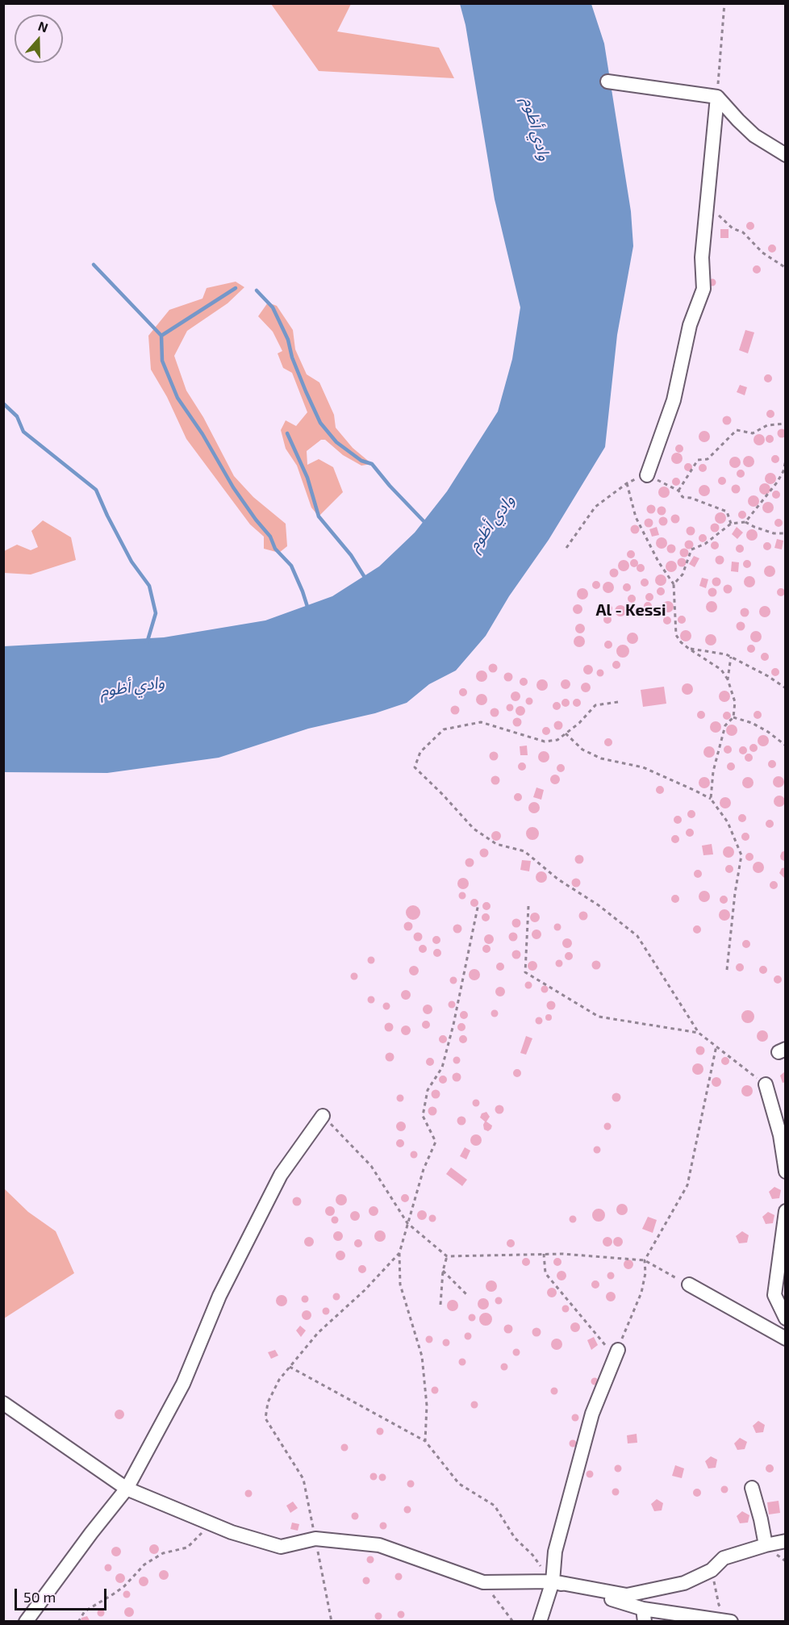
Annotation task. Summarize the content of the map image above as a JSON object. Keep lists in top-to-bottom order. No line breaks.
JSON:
{"districts":["Al - Kessi"],"water":["وادي أظوم"],"scale_bar":"50 m","north":"top"}
